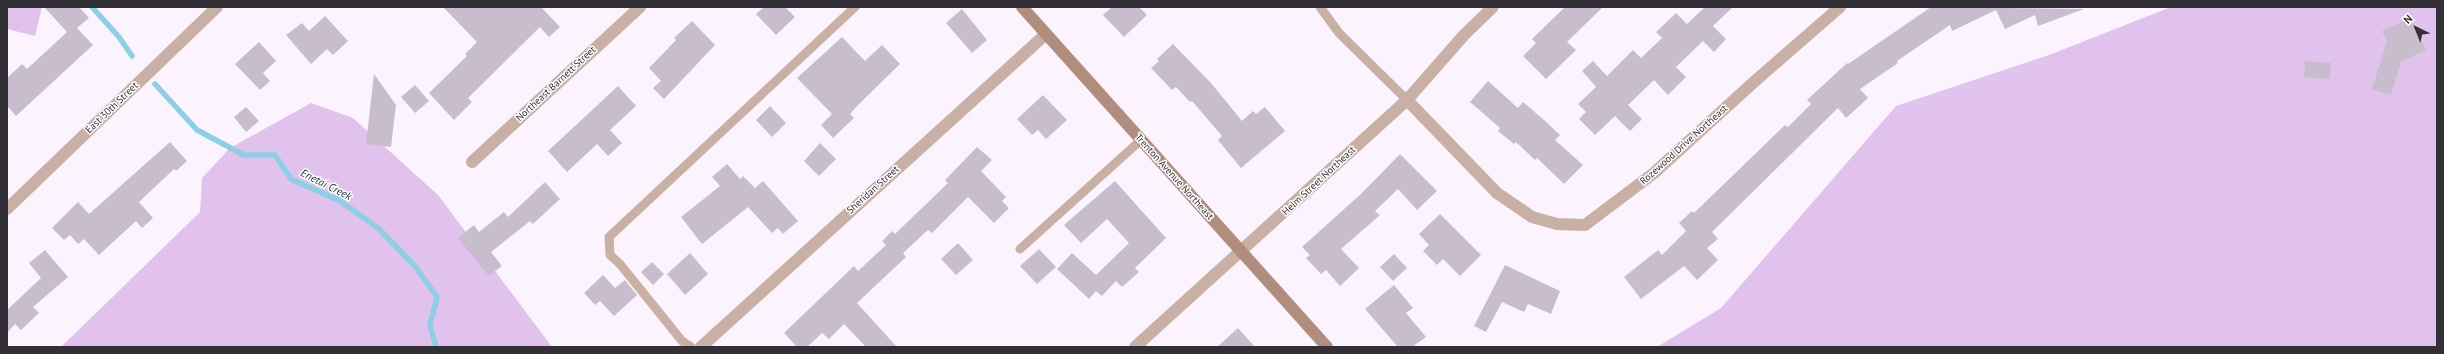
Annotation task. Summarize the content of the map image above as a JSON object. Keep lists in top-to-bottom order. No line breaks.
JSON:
{"streets":{"main road":["Trenton Avenue Northeast"],"street":["Northeast Barnett Street","East 30th Street","Rozewood Drive Northeast","Helm Street Northeast","Sheridan Street"]},"crossings":[["Rozewood Drive Northeast","Helm Street Northeast"],["Trenton Avenue Northeast","Helm Street Northeast"],["Trenton Avenue Northeast","Sheridan Street"]],"water":["Enetai Creek"],"north":"top left"}
